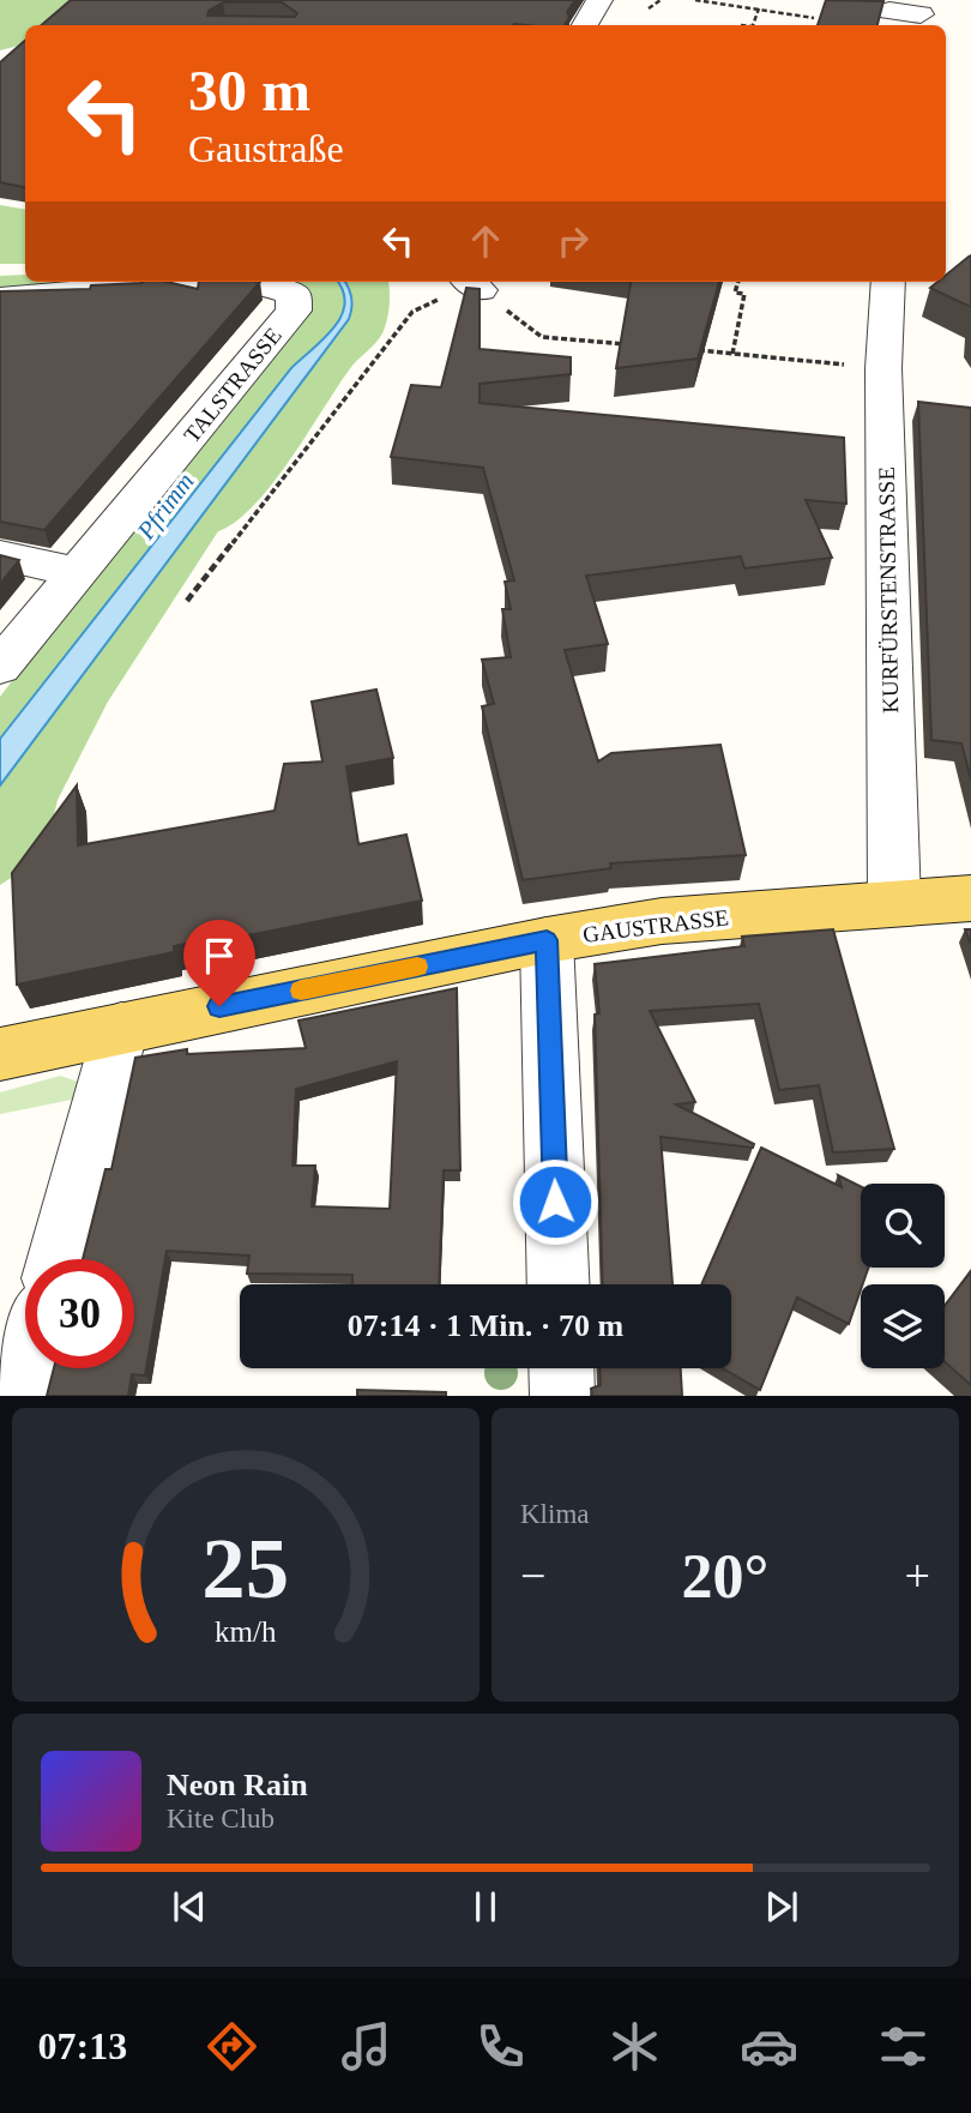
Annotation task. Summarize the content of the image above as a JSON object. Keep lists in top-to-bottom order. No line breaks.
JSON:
{"streets":{"main road":["GAUSTRASSE"],"street":["TALSTRASSE","KURFÜRSTENSTRASSE"]},"crossings":[["KURFÜRSTENSTRASSE","GAUSTRASSE"]],"water":["Pfrimm"],"page":{"turn":["30 m","Gaustraße"],"limit":"30","trip":"07:14 · 1 Min. · 70 m","tile":"Klima","heat":["−","20°","+"],"song":["Neon Rain","Kite Club"],"tabs":"07:13","gauge":["25","km/h"]}}
